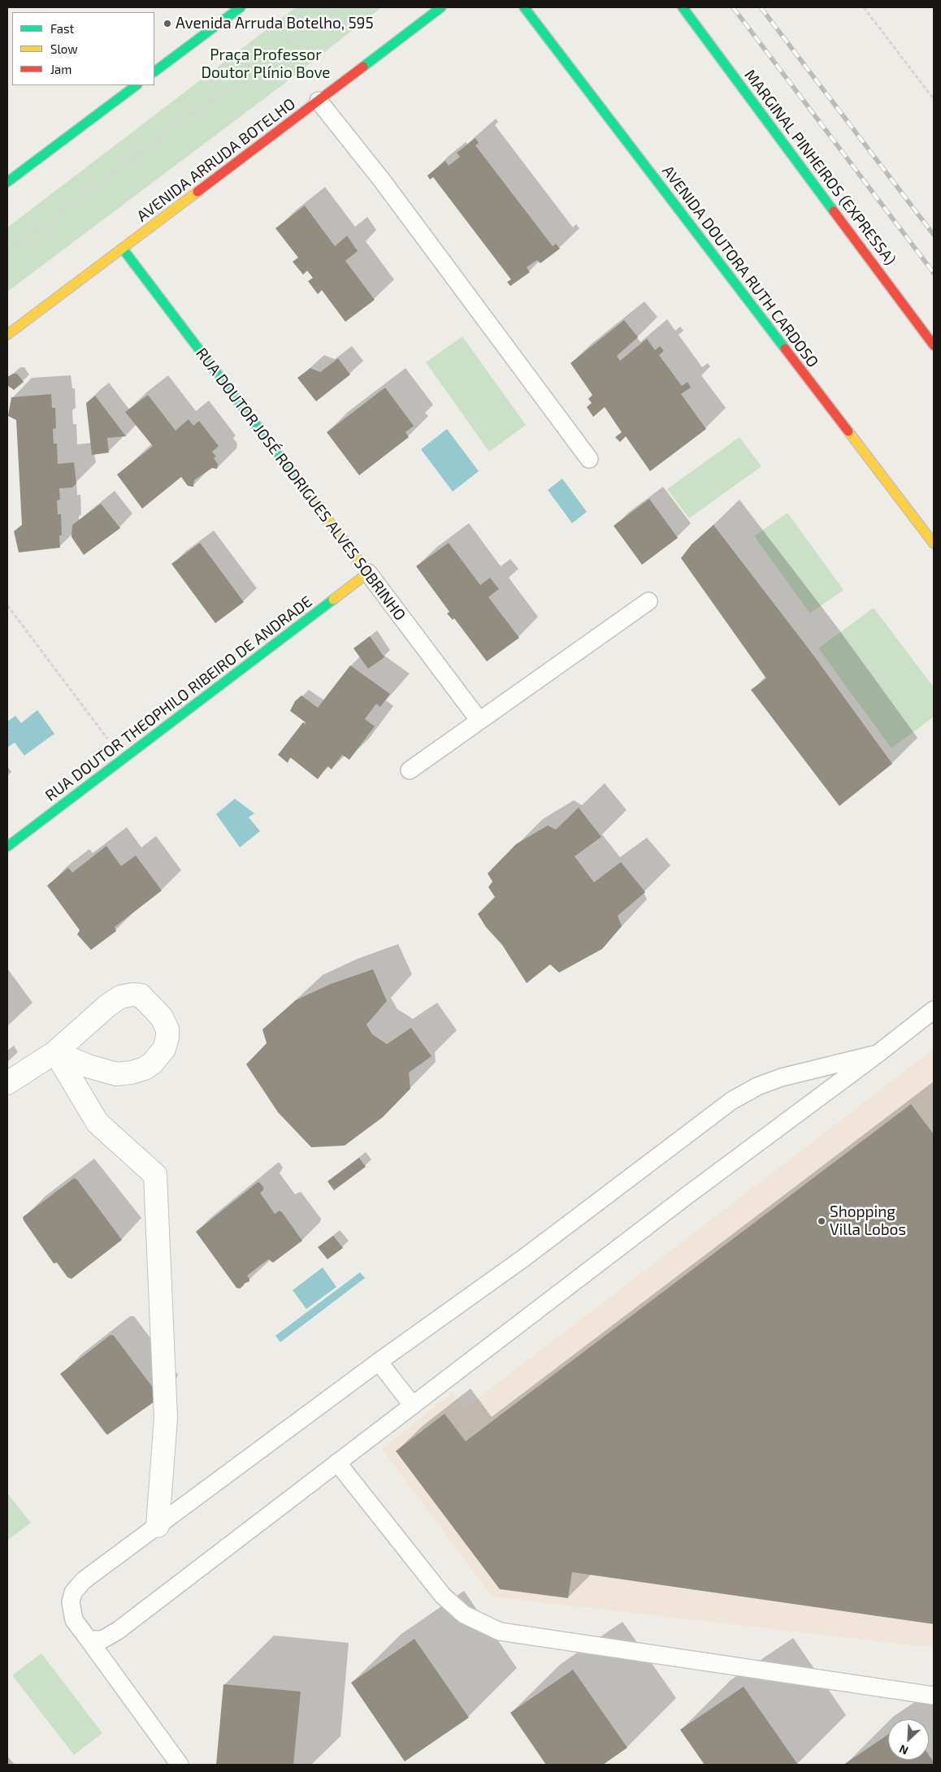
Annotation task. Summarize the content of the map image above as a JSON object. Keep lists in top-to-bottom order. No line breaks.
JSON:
{"streets":{"main road":["AVENIDA ARRUDA BOTELHO","MARGINAL PINHEIROS (EXPRESSA)","AVENIDA DOUTORA RUTH CARDOSO","RUA DOUTOR JOSÉ RODRIGUES ALVES SOBRINHO","RUA DOUTOR THEOPHILO RIBEIRO DE ANDRADE"]},"crossings":[["AVENIDA ARRUDA BOTELHO","RUA DOUTOR JOSÉ RODRIGUES ALVES SOBRINHO"],["RUA DOUTOR JOSÉ RODRIGUES ALVES SOBRINHO","RUA DOUTOR THEOPHILO RIBEIRO DE ANDRADE"]],"parks":["Praça Professor Doutor Plínio Bove"],"places":["Avenida Arruda Botelho, 595","Shopping Villa Lobos"],"legend":["Fast","Slow","Jam"],"north":"bottom left"}
